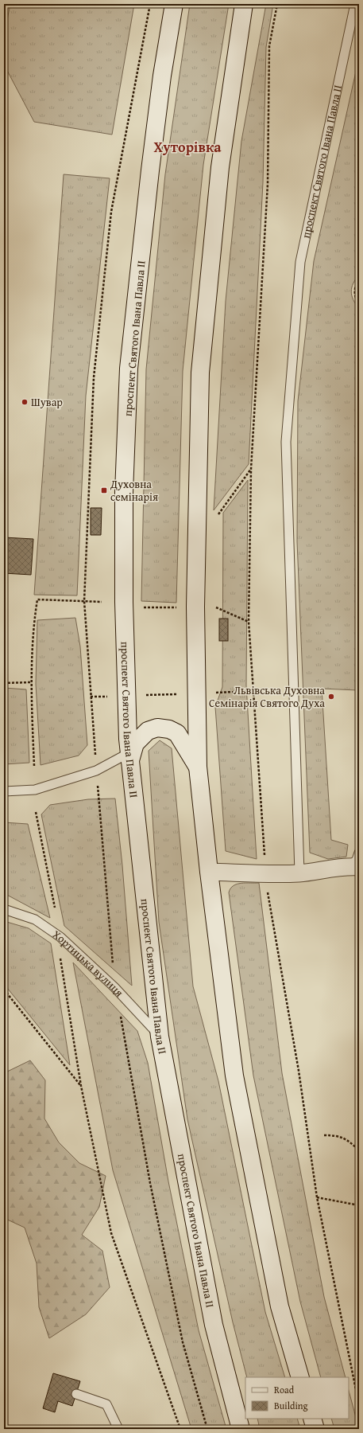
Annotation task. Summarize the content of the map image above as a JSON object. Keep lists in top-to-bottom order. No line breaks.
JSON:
{"streets":{"main road":["проспект Святого Івана Павла II"],"lane":["Хортицька вулиця"]},"crossings":[["проспект Святого Івана Павла II","Хортицька вулиця"]],"districts":["Хуторівка"],"places":{"other":["Шувар","Львівська Духовна Семінарія Святого Духа"],"transit":["Духовна семінарія"]},"legend":["Road","Building"]}
